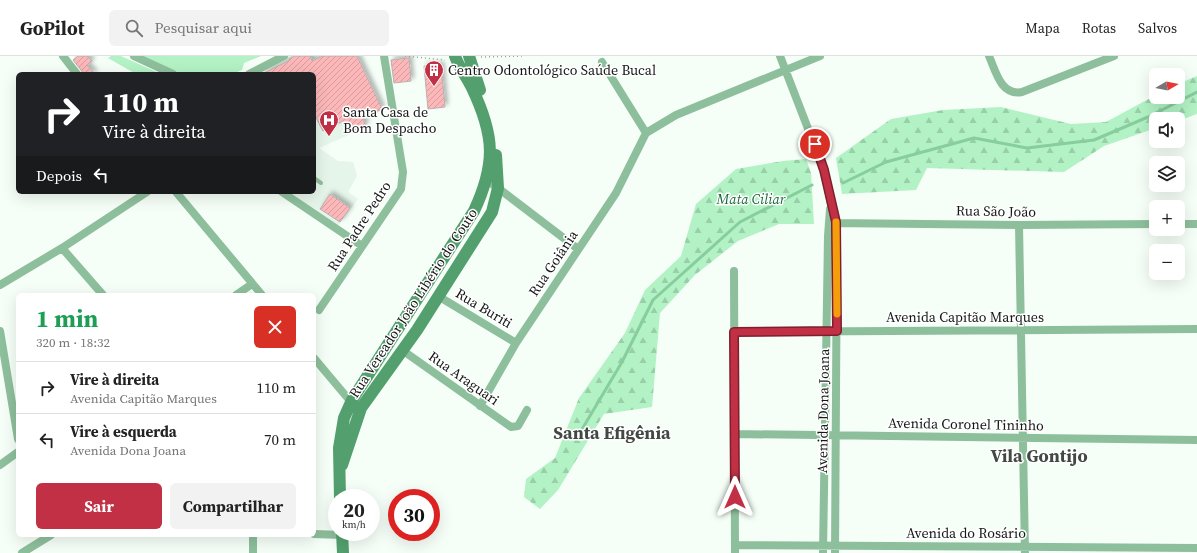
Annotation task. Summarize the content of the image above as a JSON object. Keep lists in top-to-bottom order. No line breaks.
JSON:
{"streets":{"main road":["Rua Vereador João Libério do Couto"],"street":["Rua São João","Rua Padre Pedro","Rua Goiânia","Rua Buriti","Avenida Capitão Marques","Rua Araguari","Avenida Dona Joana","Avenida Coronel Tininho","Avenida do Rosário"]},"crossings":[["Rua São João","Avenida Dona Joana"],["Rua Goiânia","Rua Buriti"],["Rua Goiânia","Rua Araguari"],["Rua Vereador João Libério do Couto","Rua Buriti"],["Rua Vereador João Libério do Couto","Rua Araguari"],["Avenida Capitão Marques","Avenida Dona Joana"],["Avenida Dona Joana","Avenida Coronel Tininho"],["Avenida Dona Joana","Avenida do Rosário"]],"districts":["Santa Efigênia","Vila Gontijo"],"parks":["Mata Ciliar"],"places":{"building":["Centro Odontológico Saúde Bucal"],"hospital":["Santa Casa de Bom Despacho"]},"north":"right","page":{"header":"GoPilot","search":"Pesquisar aqui","nav":["Mapa","Rotas","Salvos"],"map_buttons":["+","−"],"turn":["110 m","Vire à direita"],"then":"Depois","heading":["1 min","320 m · 18:32"],"list":[{"name":"Vire à direita","note":"Avenida Capitão Marques","value":"110 m"},{"name":"Vire à esquerda","note":"Avenida Dona Joana","value":"70 m"}],"buttons":["Sair","Compartilhar"],"speed":"20 km/h","limit":"30"}}
